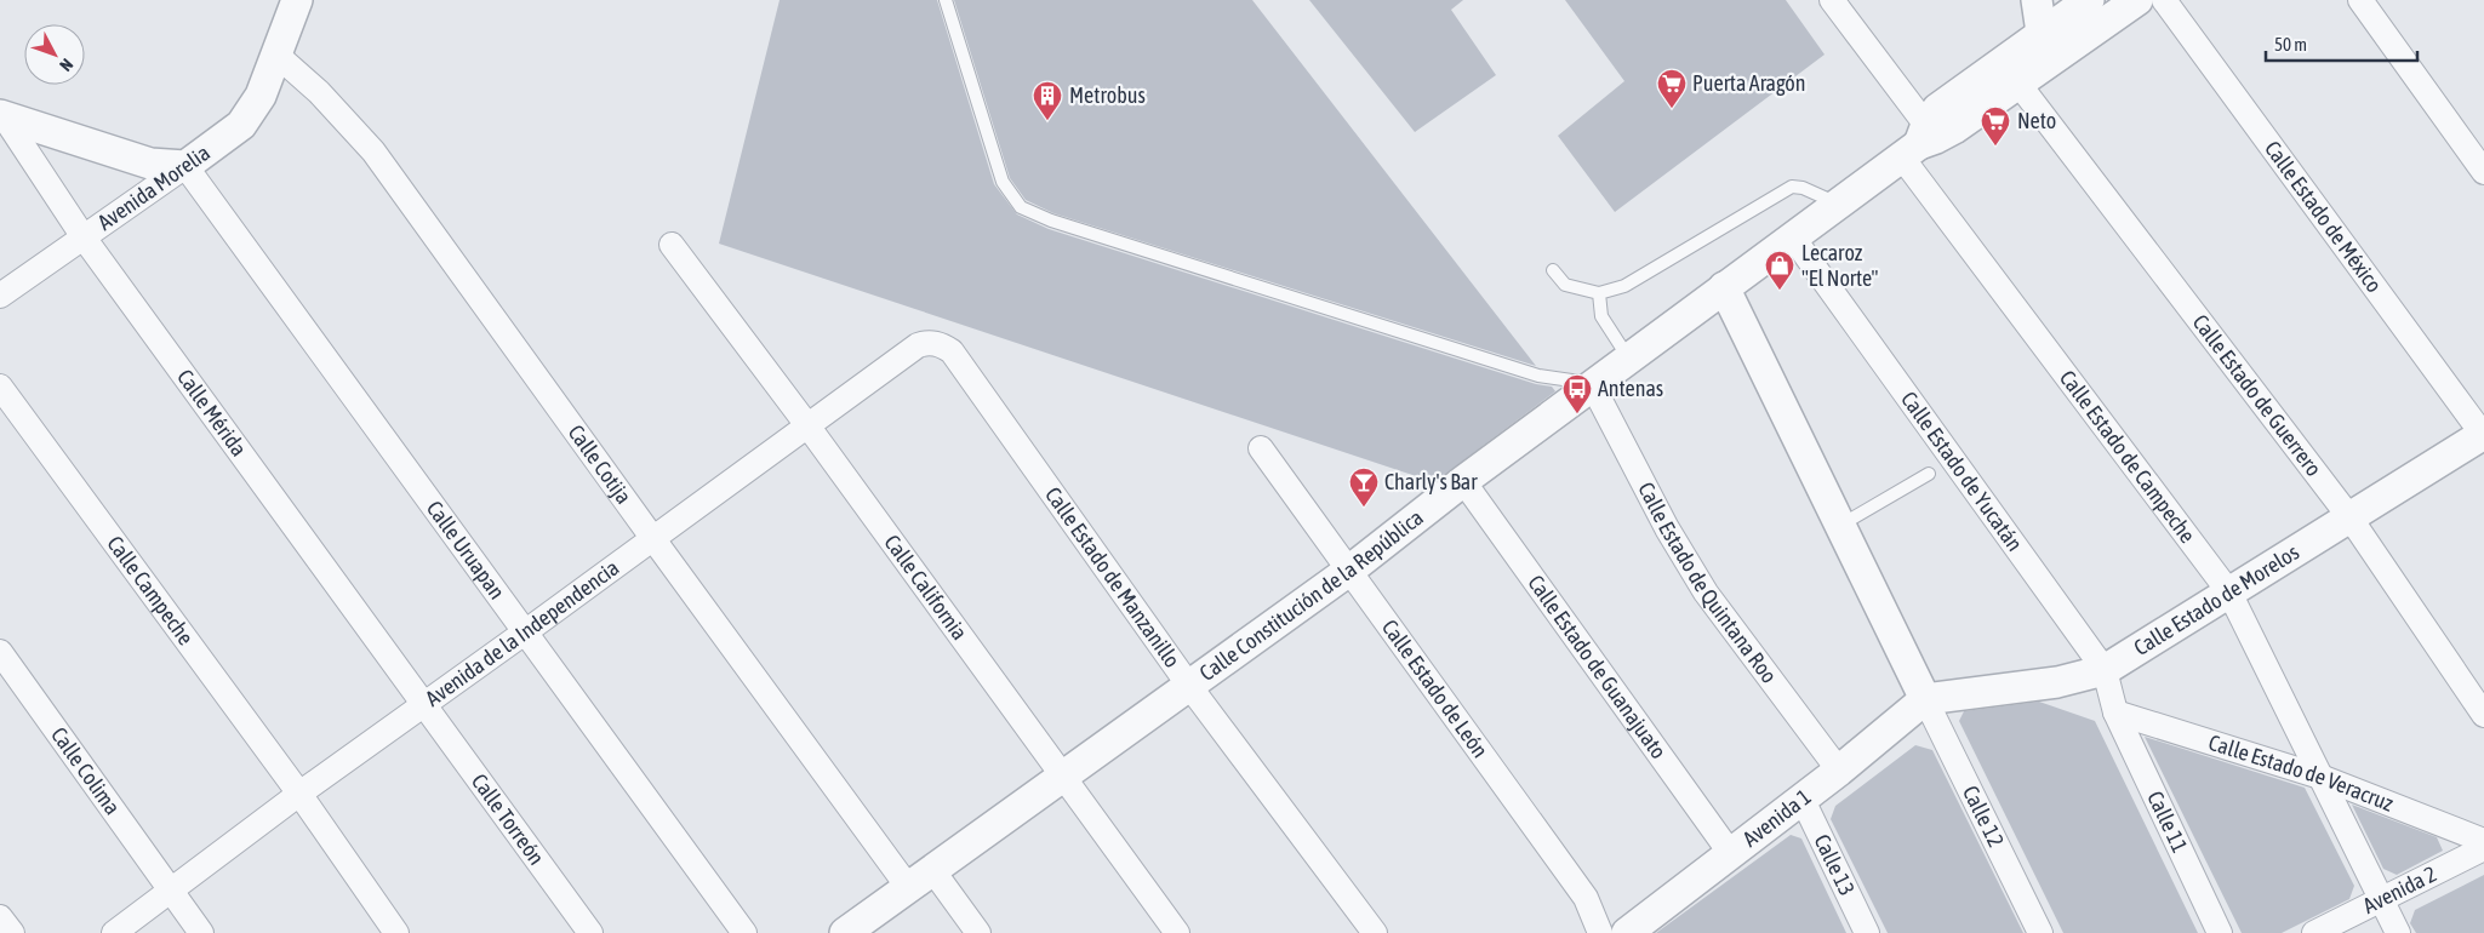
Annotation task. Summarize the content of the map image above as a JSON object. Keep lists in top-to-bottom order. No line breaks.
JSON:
{"streets":{"street":["Avenida Morelia","Calle Estado de México","Calle Estado de Guerrero","Calle Mérida","Calle Estado de Campeche","Calle Cotija","Calle Estado de Yucatán","Calle Uruapan","Calle Estado de Manzanillo","Calle Estado de Quintana Roo","Calle California","Calle Campeche","Calle Constitución de la República","Calle Estado de Morelos","Avenida de la Independencia","Calle Estado de Guanajuato","Calle Estado de León","Calle Colima","Calle Estado de Veracruz","Calle 12","Avenida 1","Calle Torreón","Calle 11","Calle 13","Avenida 2"]},"crossings":[["Avenida Morelia","Calle Mérida"],["Avenida Morelia","Calle Cotija"],["Avenida Morelia","Calle Uruapan"],["Calle Estado de México","Calle Estado de Morelos"],["Calle Estado de Guerrero","Calle Constitución de la República"],["Calle Estado de Guerrero","Calle Estado de Morelos"],["Calle Mérida","Avenida de la Independencia"],["Calle Mérida","Calle Torreón"],["Calle Estado de Campeche","Calle Constitución de la República"],["Calle Estado de Campeche","Calle Estado de Morelos"],["Calle Estado de Campeche","Calle Estado de Veracruz"],["Calle Estado de Campeche","Avenida 2"],["Calle Cotija","Calle Constitución de la República"],["Calle Cotija","Avenida de la Independencia"],["Calle Estado de Yucatán","Calle Constitución de la República"],["Calle Estado de Yucatán","Calle Estado de Morelos"],["Calle Estado de Yucatán","Calle Estado de Veracruz"],["Calle Estado de Yucatán","Calle 11"],["Calle Uruapan","Avenida de la Independencia"],["Calle Estado de Manzanillo","Calle Constitución de la República"],["Calle Estado de Manzanillo","Avenida de la Independencia"],["Calle Estado de Quintana Roo","Calle Constitución de la República"],["Calle Estado de Quintana Roo","Avenida 1"],["Calle California","Calle Constitución de la República"],["Calle California","Avenida de la Independencia"],["Calle Campeche","Avenida de la Independencia"],["Calle Constitución de la República","Calle Estado de Guanajuato"],["Calle Constitución de la República","Calle Estado de León"],["Calle Estado de Morelos","Calle 12"],["Calle Estado de Morelos","Avenida 1"],["Avenida de la Independencia","Calle Colima"],["Avenida de la Independencia","Calle Torreón"],["Calle Estado de Guanajuato","Avenida 1"],["Calle Estado de Veracruz","Calle 11"],["Calle 12","Avenida 1"],["Avenida 1","Calle 13"]],"places":{"supermarket":["Puerta Aragón","Neto"],"building":["Metrobus"],"shop":["Lecaroz \"El Norte\""],"bus stop":["Antenas"],"bar":["Charly's Bar"]},"scale_bar":"50 m","north":"bottom right"}
